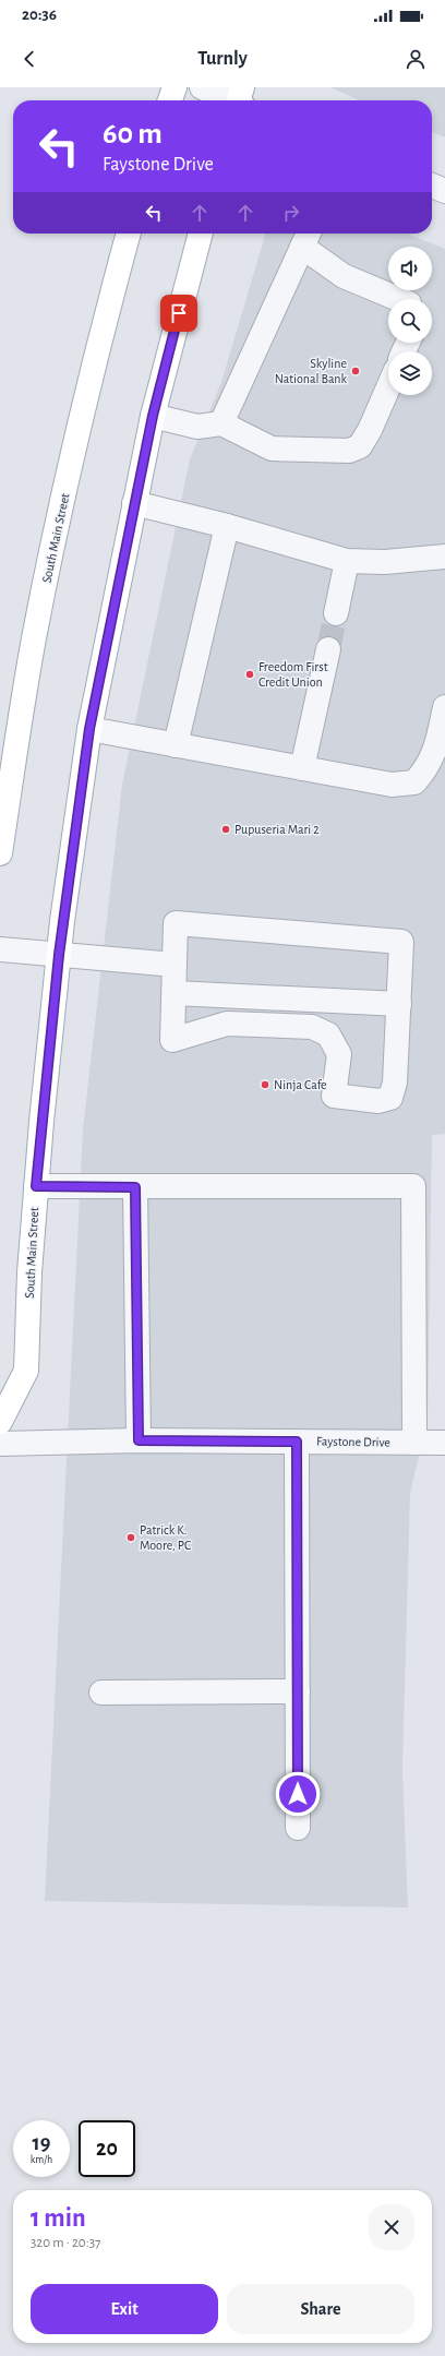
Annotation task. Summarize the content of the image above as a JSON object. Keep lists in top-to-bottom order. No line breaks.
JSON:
{"streets":{"main road":["South Main Street"],"street":["Faystone Drive"]},"places":["Skyline National Bank","Freedom First Credit Union","Pupuseria Mari 2","Ninja Cafe","Patrick K. Moore, PC"],"page":{"status":"20:36","header":"Turnly","turn":["60 m","Faystone Drive"],"speed":"19 km/h","limit":"20","heading":["1 min","320 m · 20:37"],"buttons":["Exit","Share"]}}
